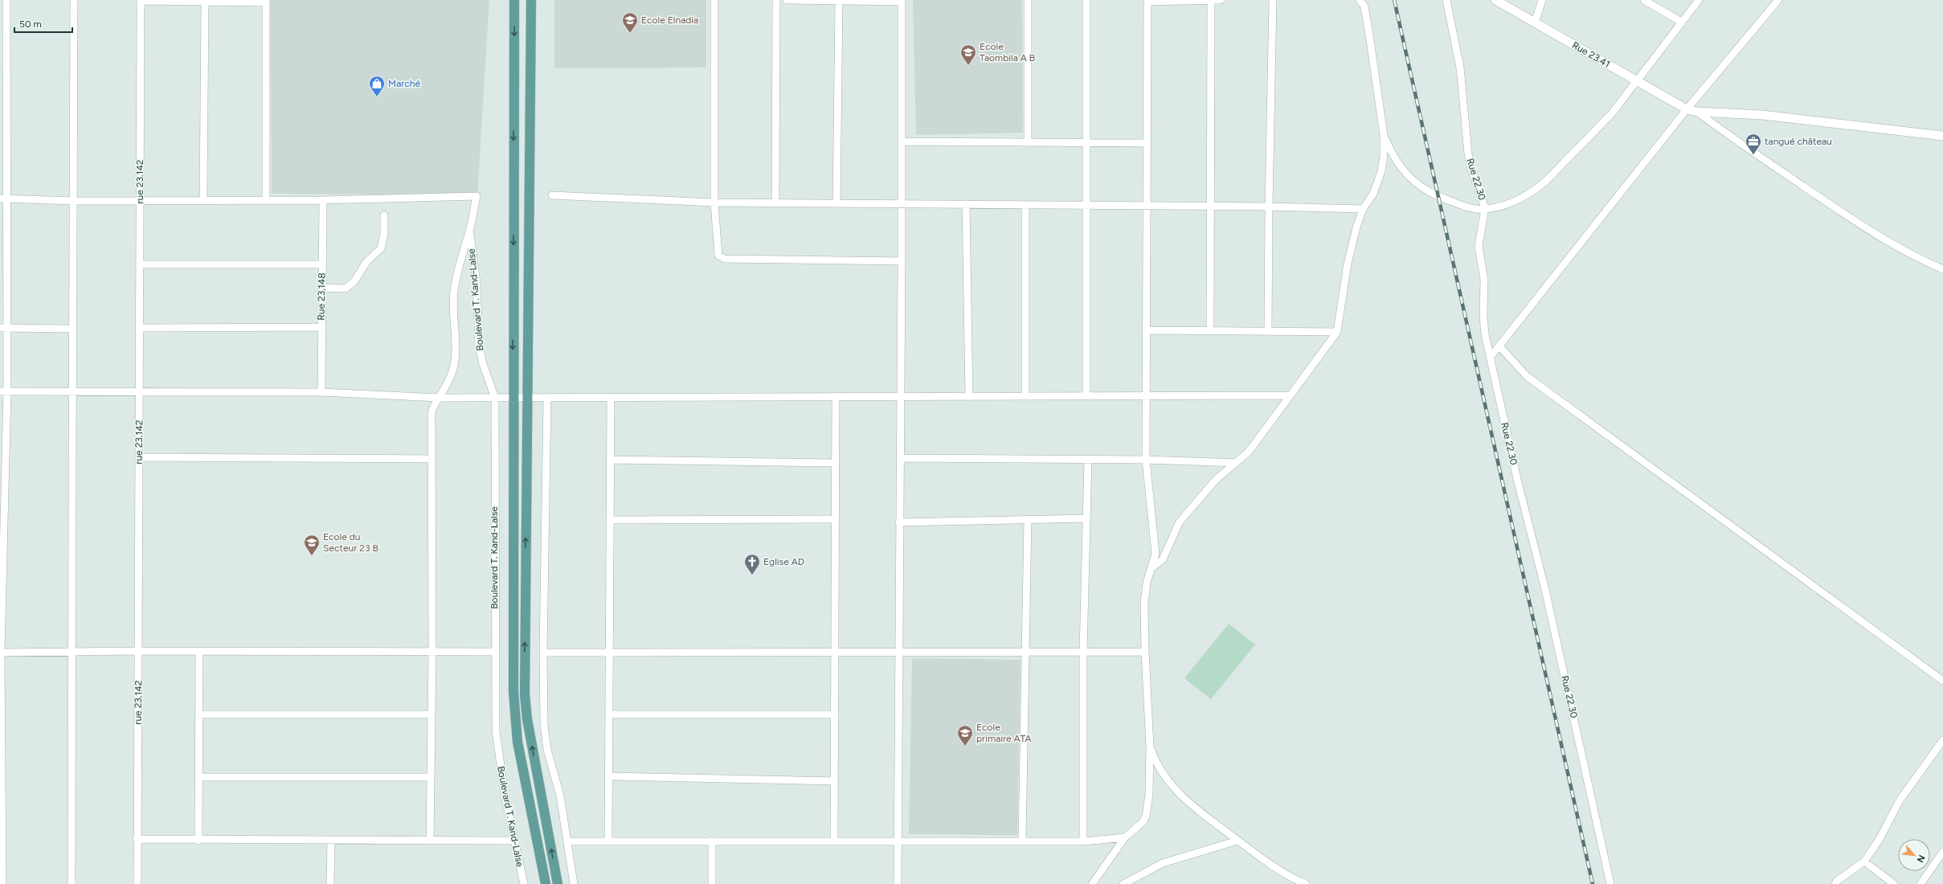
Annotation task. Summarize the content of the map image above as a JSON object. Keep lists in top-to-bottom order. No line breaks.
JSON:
{"streets":{"street":["Rue 23.41","Rue 22.30","rue 23.142","Rue 23.148","Boulevard T. Kand-Lalse"]},"places":{"school or university":["Ecole Elnadia","Ecole Taombila A B","Ecole du Secteur 23 B","Ecole primaire ATA"],"shop":["Marché"],"office":["tangué château"],"church":["Eglise AD"]},"scale_bar":"50 m","north":"bottom right"}
